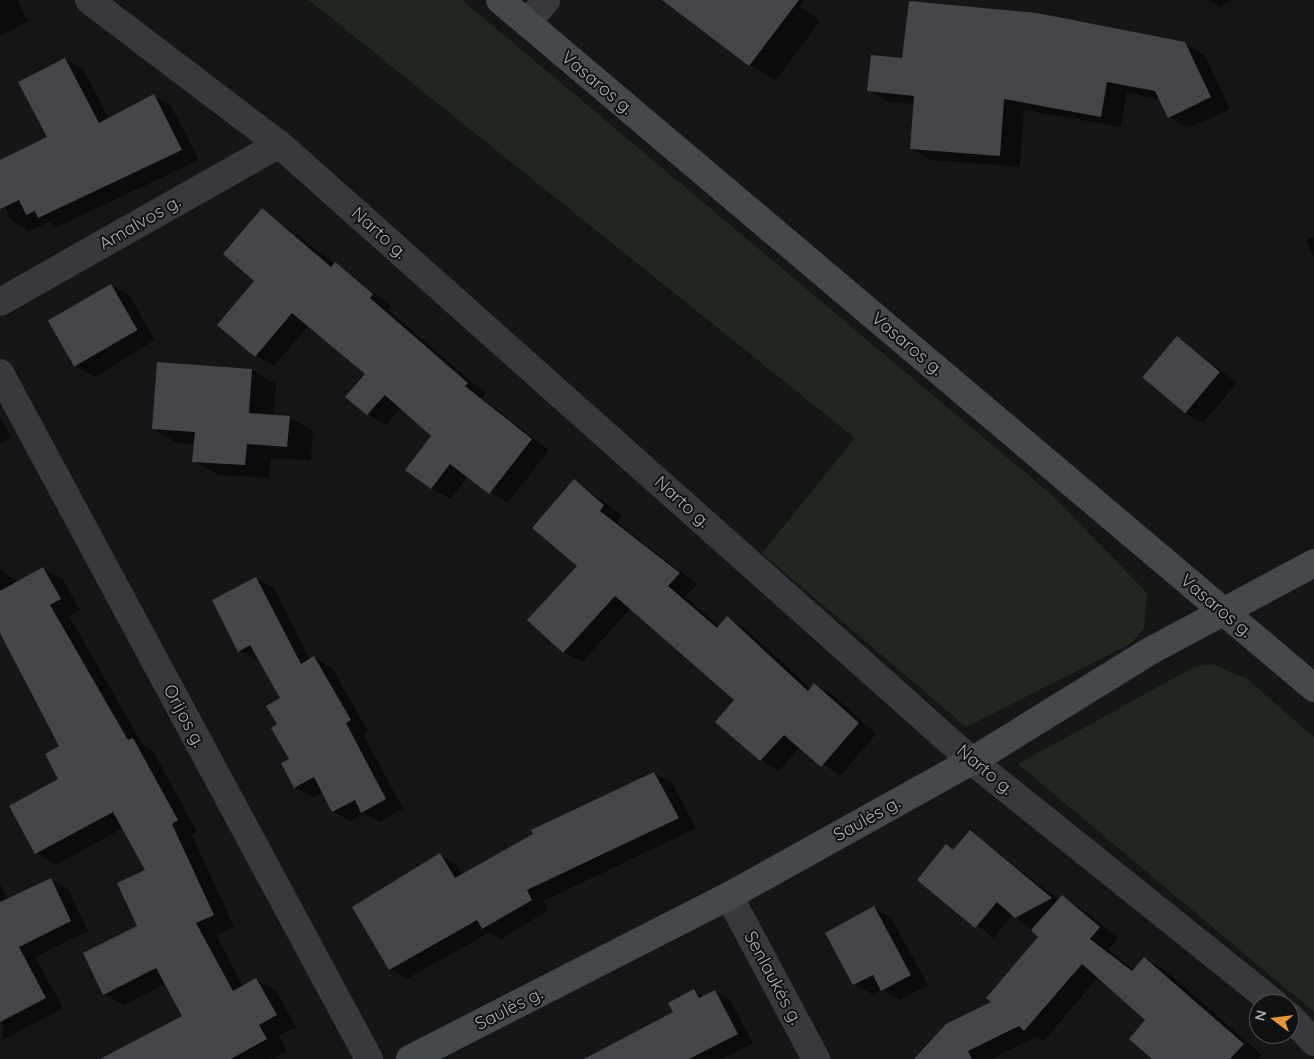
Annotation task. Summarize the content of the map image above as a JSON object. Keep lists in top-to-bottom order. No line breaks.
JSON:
{"streets":{"main road":["Vasaros g.","Saulės g."],"street":["Amalvos g.","Narto g.","Orijos g.","Senlaukės g."]},"crossings":[["Vasaros g.","Saulės g."],["Amalvos g.","Narto g."],["Narto g.","Saulės g."],["Saulės g.","Senlaukės g."]],"north":"left"}
